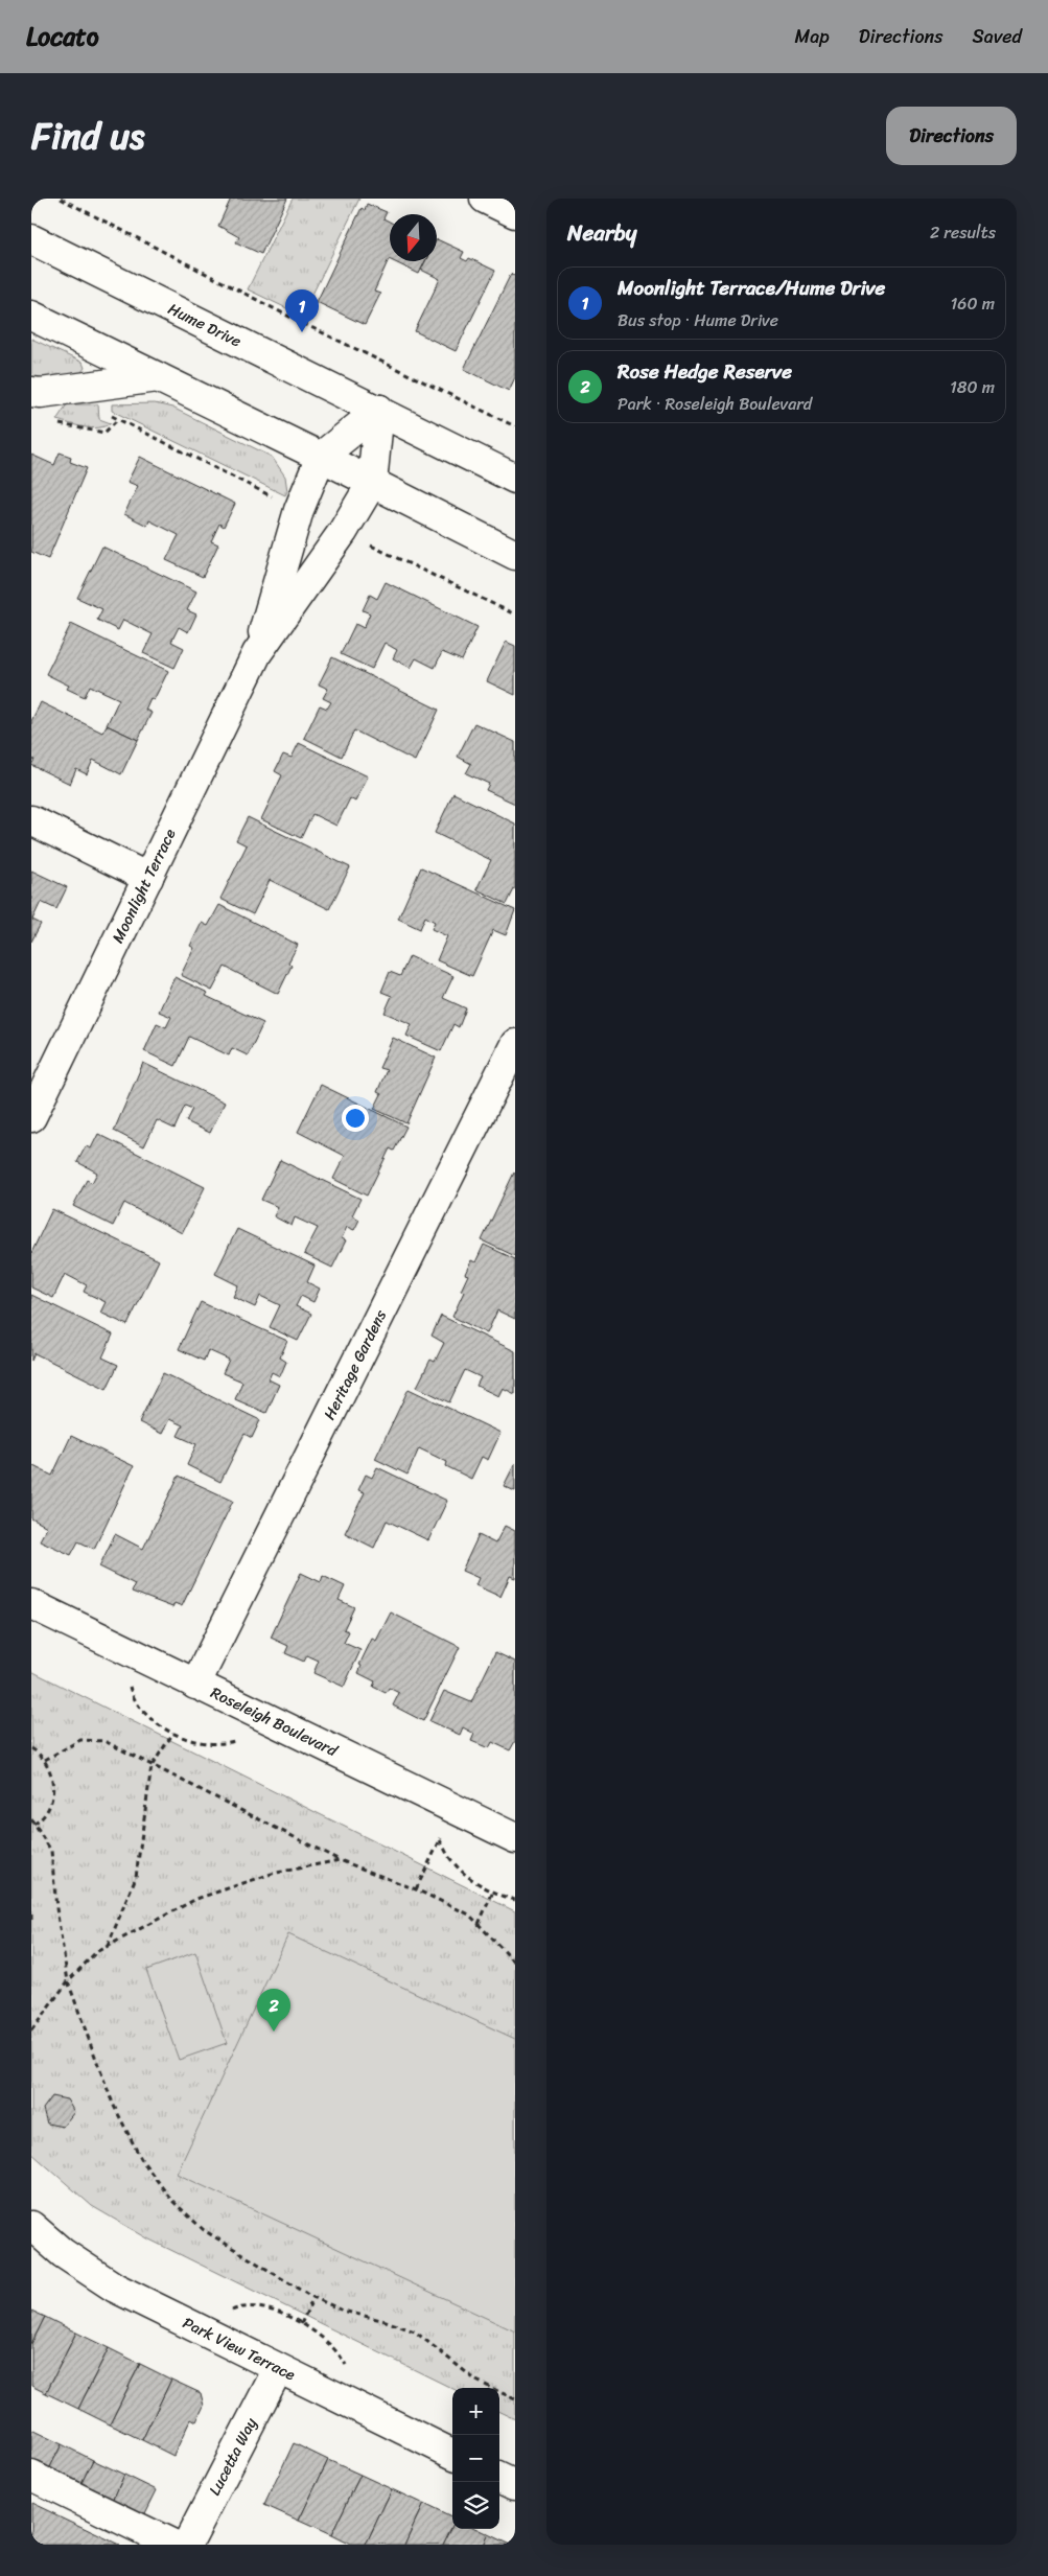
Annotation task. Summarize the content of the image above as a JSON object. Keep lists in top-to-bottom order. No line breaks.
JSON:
{"streets":{"street":["Hume Drive","Moonlight Terrace","Heritage Gardens","Roseleigh Boulevard","Park View Terrace","Lucetta Way"]},"crossings":[["Hume Drive","Moonlight Terrace"],["Heritage Gardens","Roseleigh Boulevard"],["Park View Terrace","Lucetta Way"]],"north":"bottom","page":{"header":"Locato","nav":["Map","Directions","Saved"],"title":"Find us","buttons":"Directions","heading":["Nearby","2 results"],"list":[{"mark":"1","name":"Moonlight Terrace/Hume Drive","note":"Bus stop · Hume Drive","value":"160 m"},{"mark":"2","name":"Rose Hedge Reserve","note":"Park · Roseleigh Boulevard","value":"180 m"}],"pins":["1","2"],"map_buttons":["+","−"]}}
